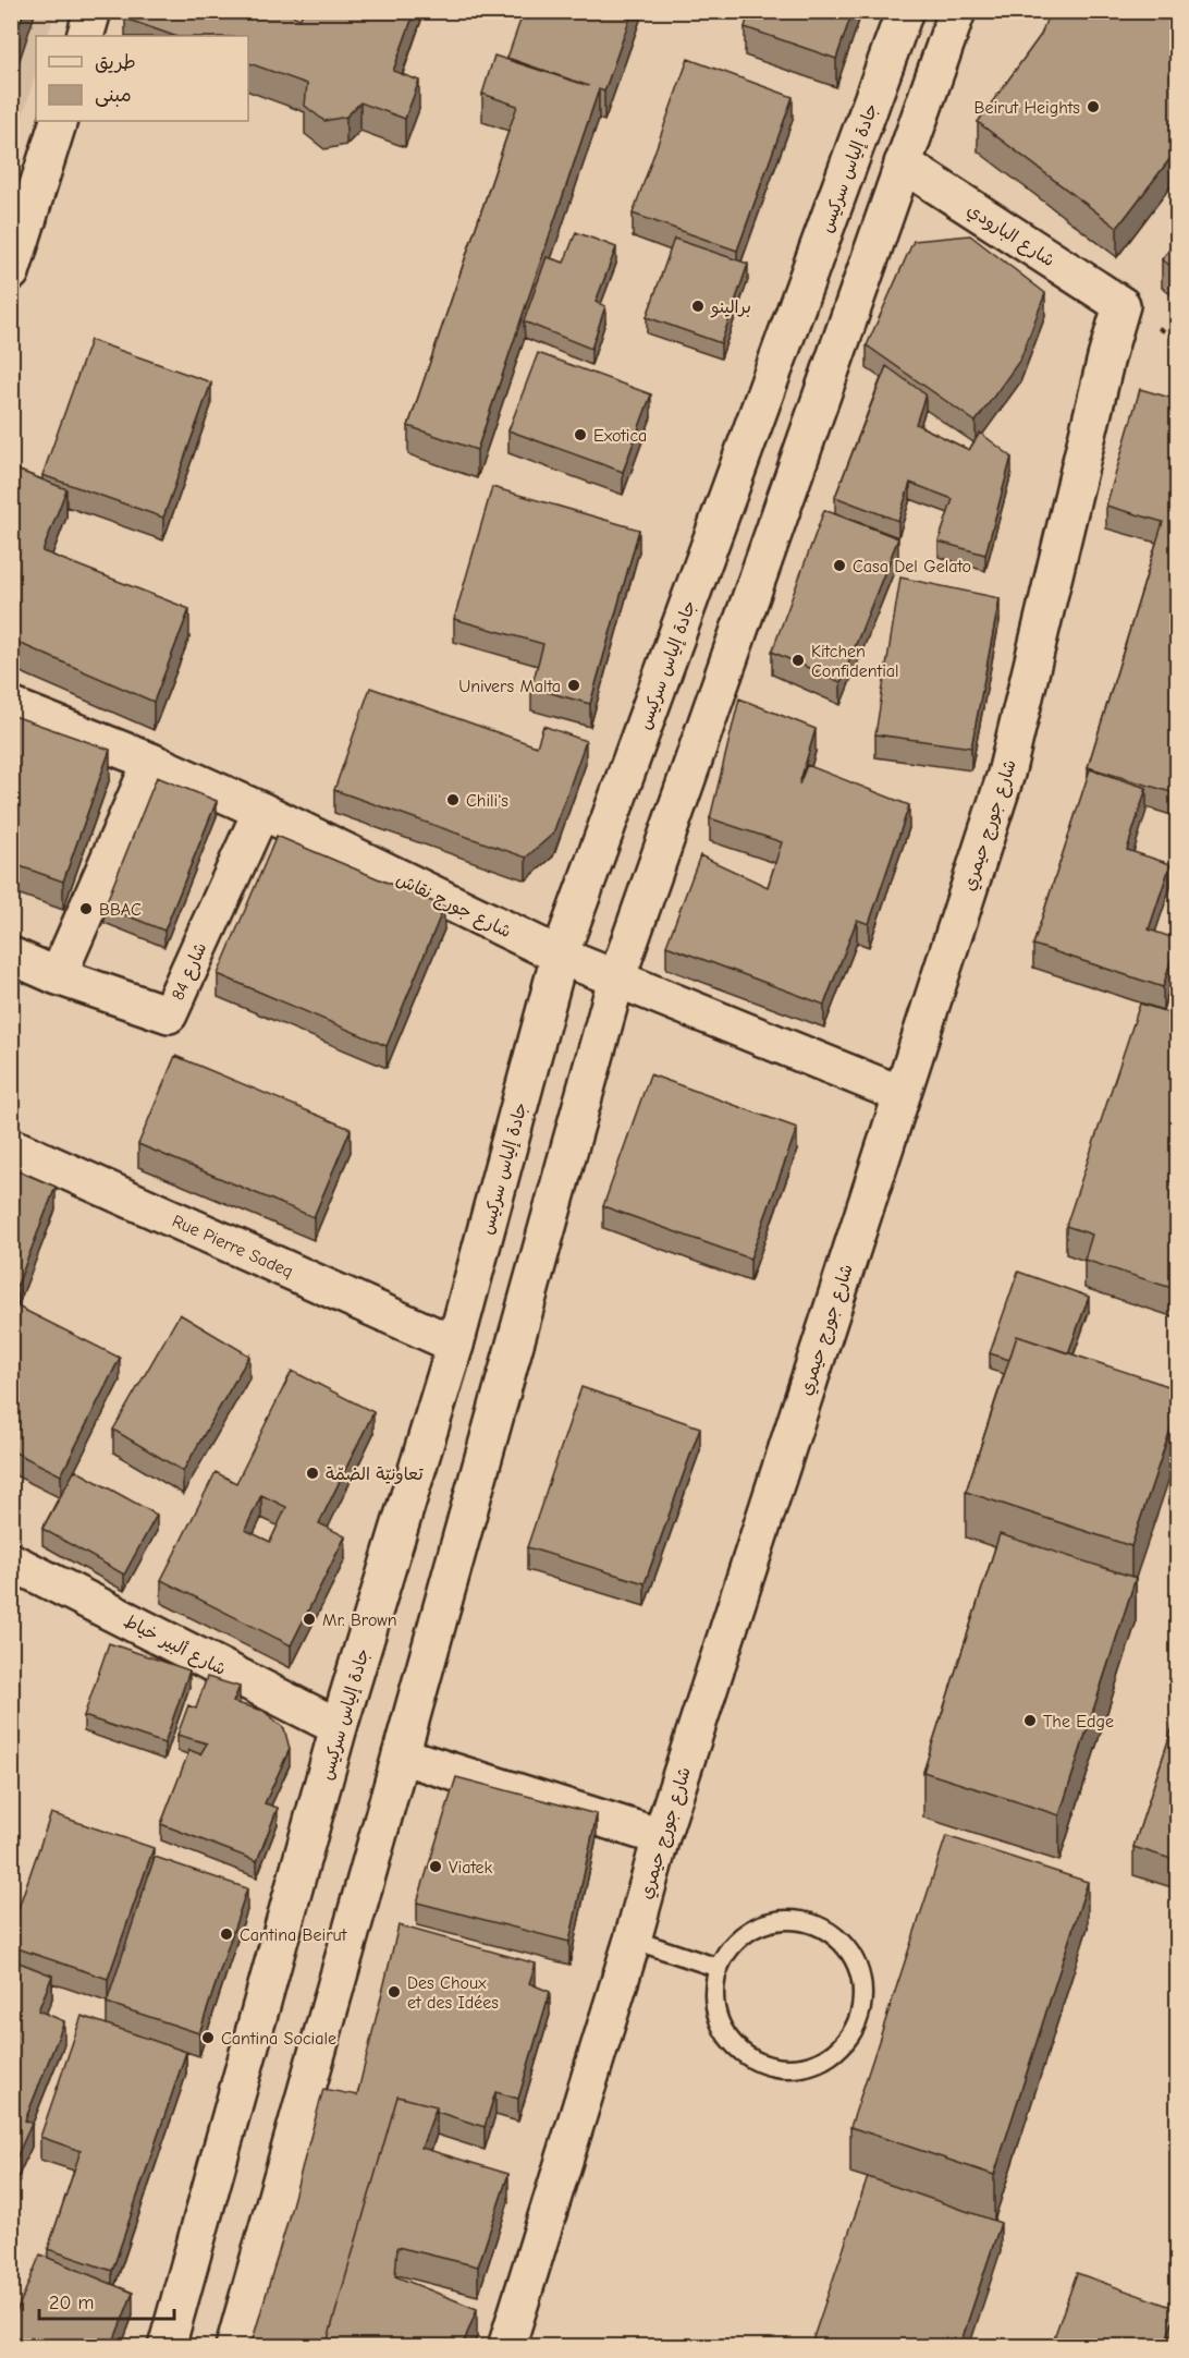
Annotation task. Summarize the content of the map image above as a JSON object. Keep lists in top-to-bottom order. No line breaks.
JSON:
{"streets":{"street":["جادة إلياس سركيس","شارع البارودي","شارع جورج حيمري","شارع جورج نقاش","شارع 84","Rue Pierre Sadeq","شارع ألبير خياط"]},"crossings":[["جادة إلياس سركيس","شارع جورج نقاش"],["جادة إلياس سركيس","Rue Pierre Sadeq"],["جادة إلياس سركيس","شارع ألبير خياط"],["شارع البارودي","شارع جورج حيمري"],["شارع جورج حيمري","شارع جورج نقاش"],["شارع جورج نقاش","شارع 84"]],"places":["Beirut Heights","برالينو","Exotica","Casa Del Gelato","Kitchen Confidential","Univers Malta","Chili's","BBAC","تعاونيّة الضمّة","Mr. Brown","The Edge","Viatek","Cantina Beirut","Des Choux et des Idées","Cantina Sociale"],"legend":["طريق","مبنى"],"scale_bar":"20 m"}
